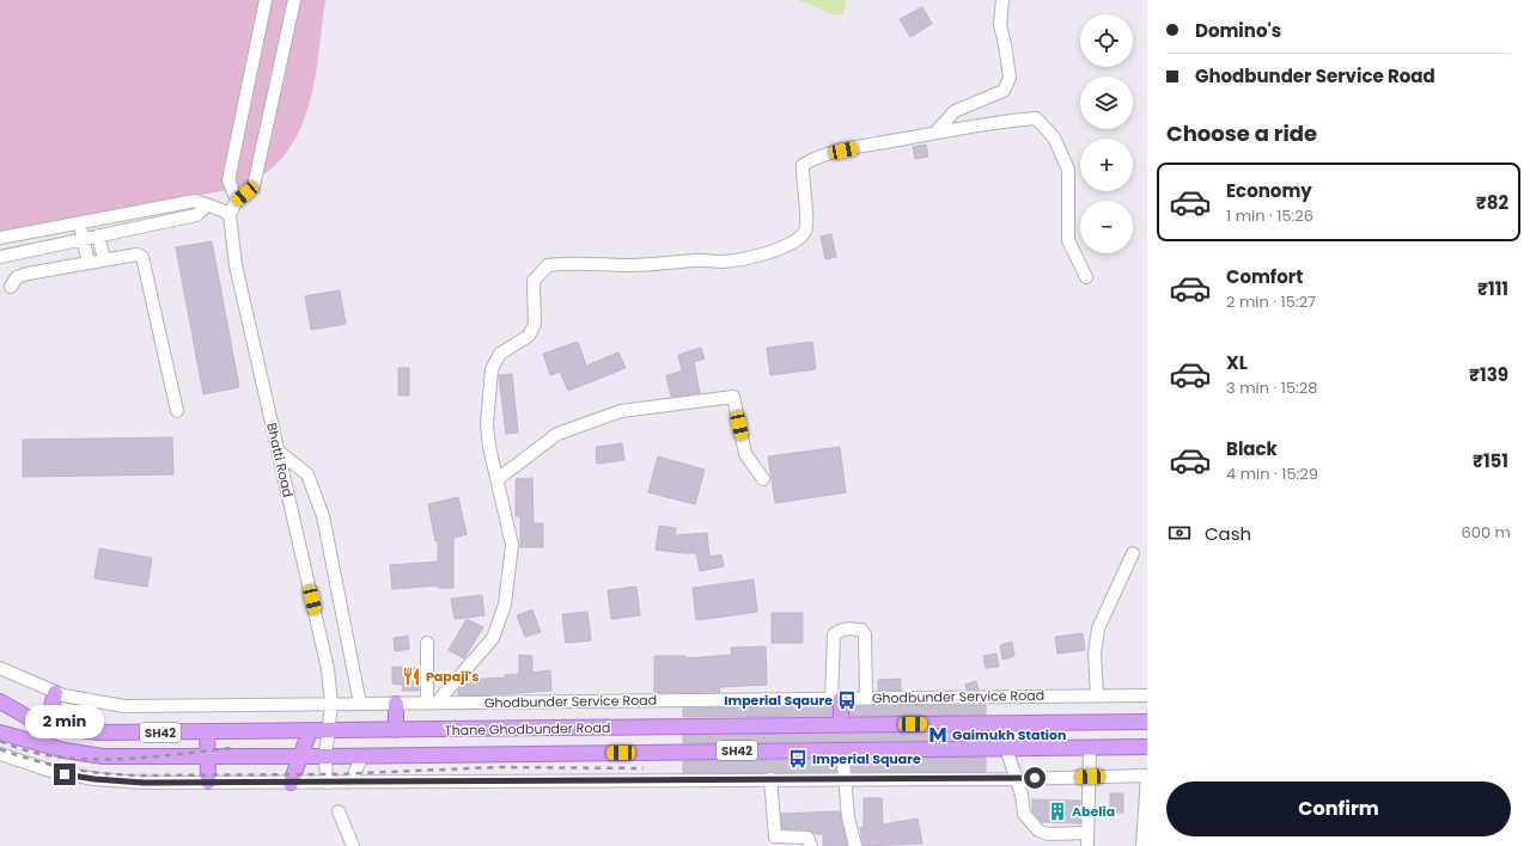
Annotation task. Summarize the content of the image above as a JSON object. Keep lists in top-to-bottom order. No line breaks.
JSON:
{"streets":{"main road":["Thane Ghodbunder Road","SH42"],"street":["Bhatti Road","Ghodbunder Service Road"]},"crossings":[["Bhatti Road","Ghodbunder Service Road"],["Bhatti Road","Thane Ghodbunder Road"]],"places":{"restaurant":["Papaji's"],"bus stop":["Imperial Sqaure","Imperial Square"],"metro station":["Gaimukh Station"],"building":["Abelia"]},"page":{"banner":["Domino's","Ghodbunder Service Road"],"map_buttons":["+","−"],"heading":"Choose a ride","list":[{"name":"Economy","note":"1 min · 15:26","value":"₹82"},{"name":"Comfort","note":"2 min · 15:27","value":"₹111"},{"name":"XL","note":"3 min · 15:28","value":"₹139"},{"name":"Black","note":"4 min · 15:29","value":"₹151"}],"pay":["Cash","600 m"],"bubble":"2 min","buttons":"Confirm"}}
